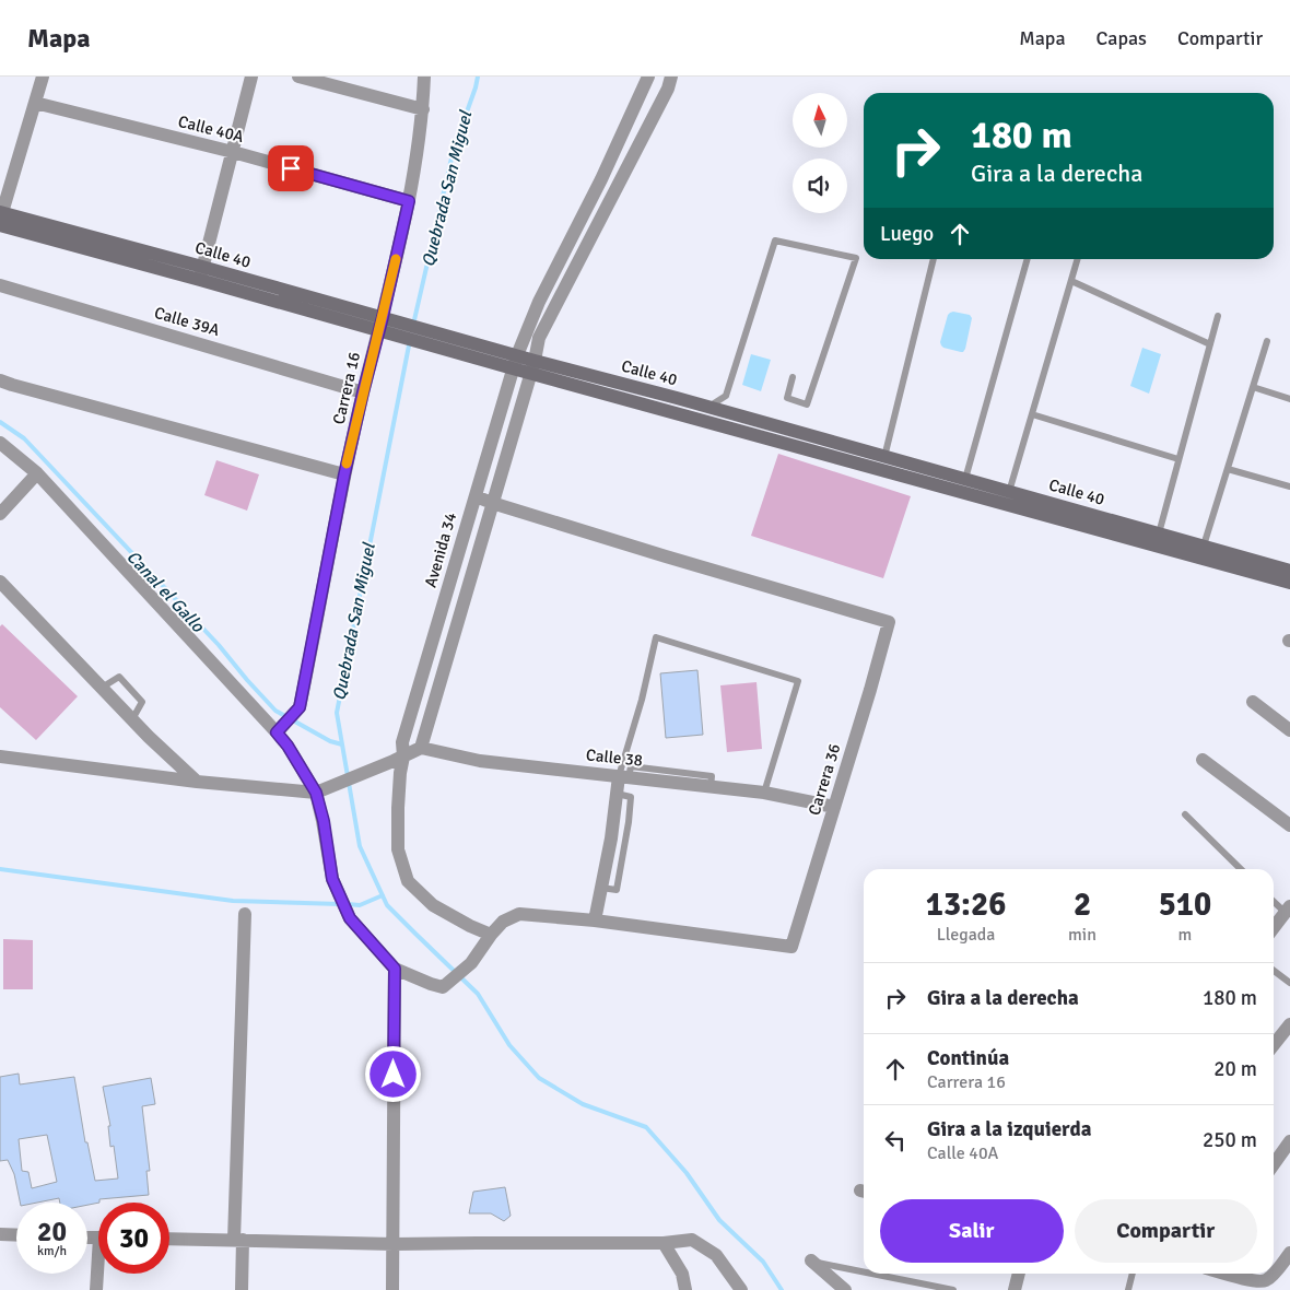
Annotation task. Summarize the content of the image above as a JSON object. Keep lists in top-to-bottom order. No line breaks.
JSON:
{"streets":{"main road":["Calle 40"],"street":["Calle 40A","Calle 39A","Carrera 16","Avenida 34","Calle 38","Carrera 36"]},"crossings":[["Calle 40A","Carrera 16"],["Calle 40","Carrera 16"],["Calle 40","Avenida 34"],["Calle 39A","Carrera 16"],["Calle 38","Carrera 36"]],"water":["Quebrada San Miguel","Canal el Gallo"],"north":"top","page":{"header":"Mapa","nav":["Mapa","Capas","Compartir"],"turn":["180 m","Gira a la derecha"],"then":"Luego","eta":["13:26","Llegada","2","min","510","m"],"list":[{"name":"Gira a la derecha","value":"180 m"},{"name":"Continúa","note":"Carrera 16","value":"20 m"},{"name":"Gira a la izquierda","note":"Calle 40A","value":"250 m"}],"buttons":["Salir","Compartir"],"speed":"20 km/h","limit":"30"}}
